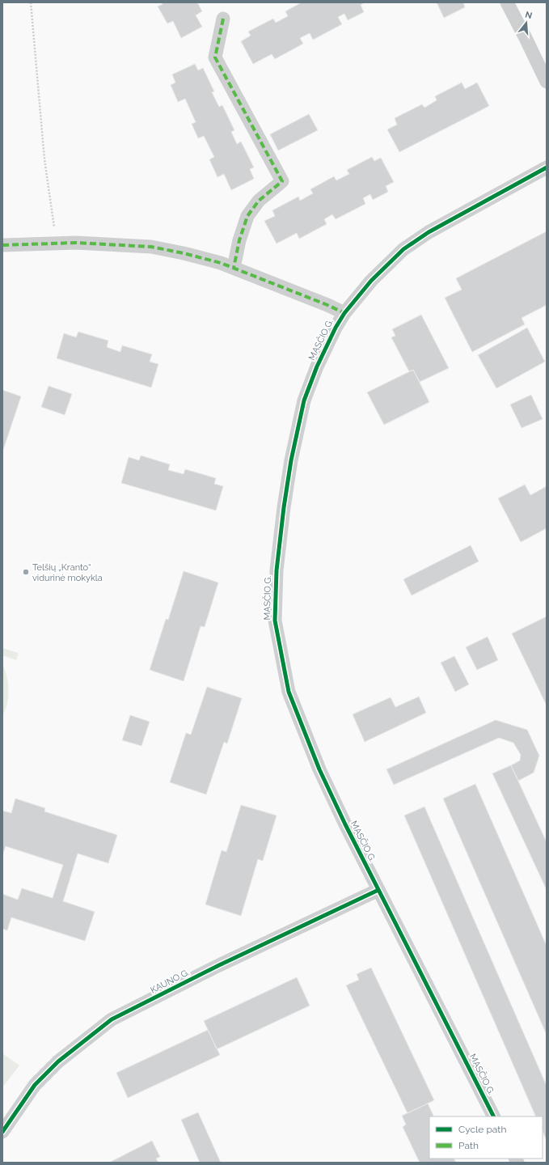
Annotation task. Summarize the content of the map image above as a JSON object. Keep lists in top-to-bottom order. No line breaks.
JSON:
{"streets":{"street":["MASČIO G.","KAUNO G."]},"crossings":[["MASČIO G.","KAUNO G."]],"places":["Telšių „Kranto“ vidurinė mokykla"],"legend":["Cycle path","Path"],"north":"top"}
